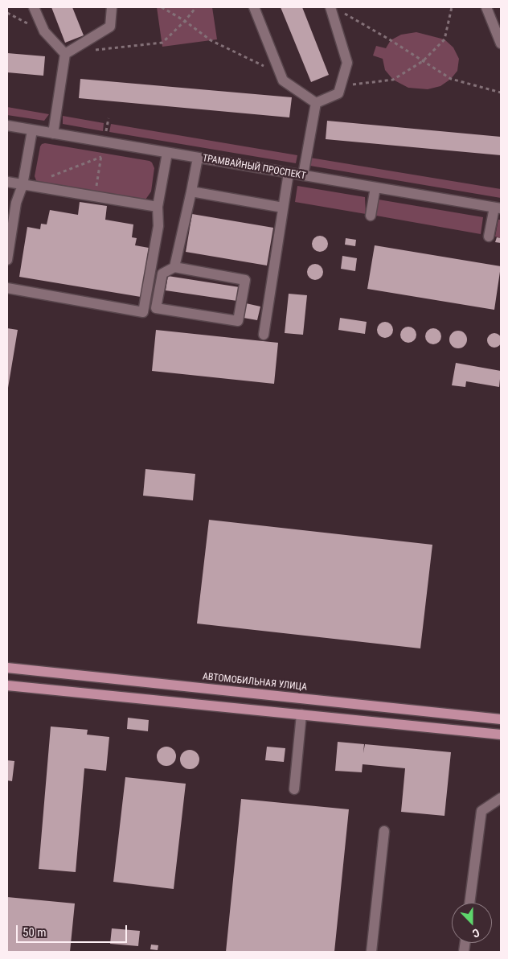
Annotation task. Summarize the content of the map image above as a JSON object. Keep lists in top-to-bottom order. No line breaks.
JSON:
{"streets":{"main road":["АВТОМОБИЛЬНАЯ УЛИЦА"],"street":["ТРАМВАЙНЫЙ ПРОСПЕКТ"]},"scale_bar":"50 m","north":"bottom"}
